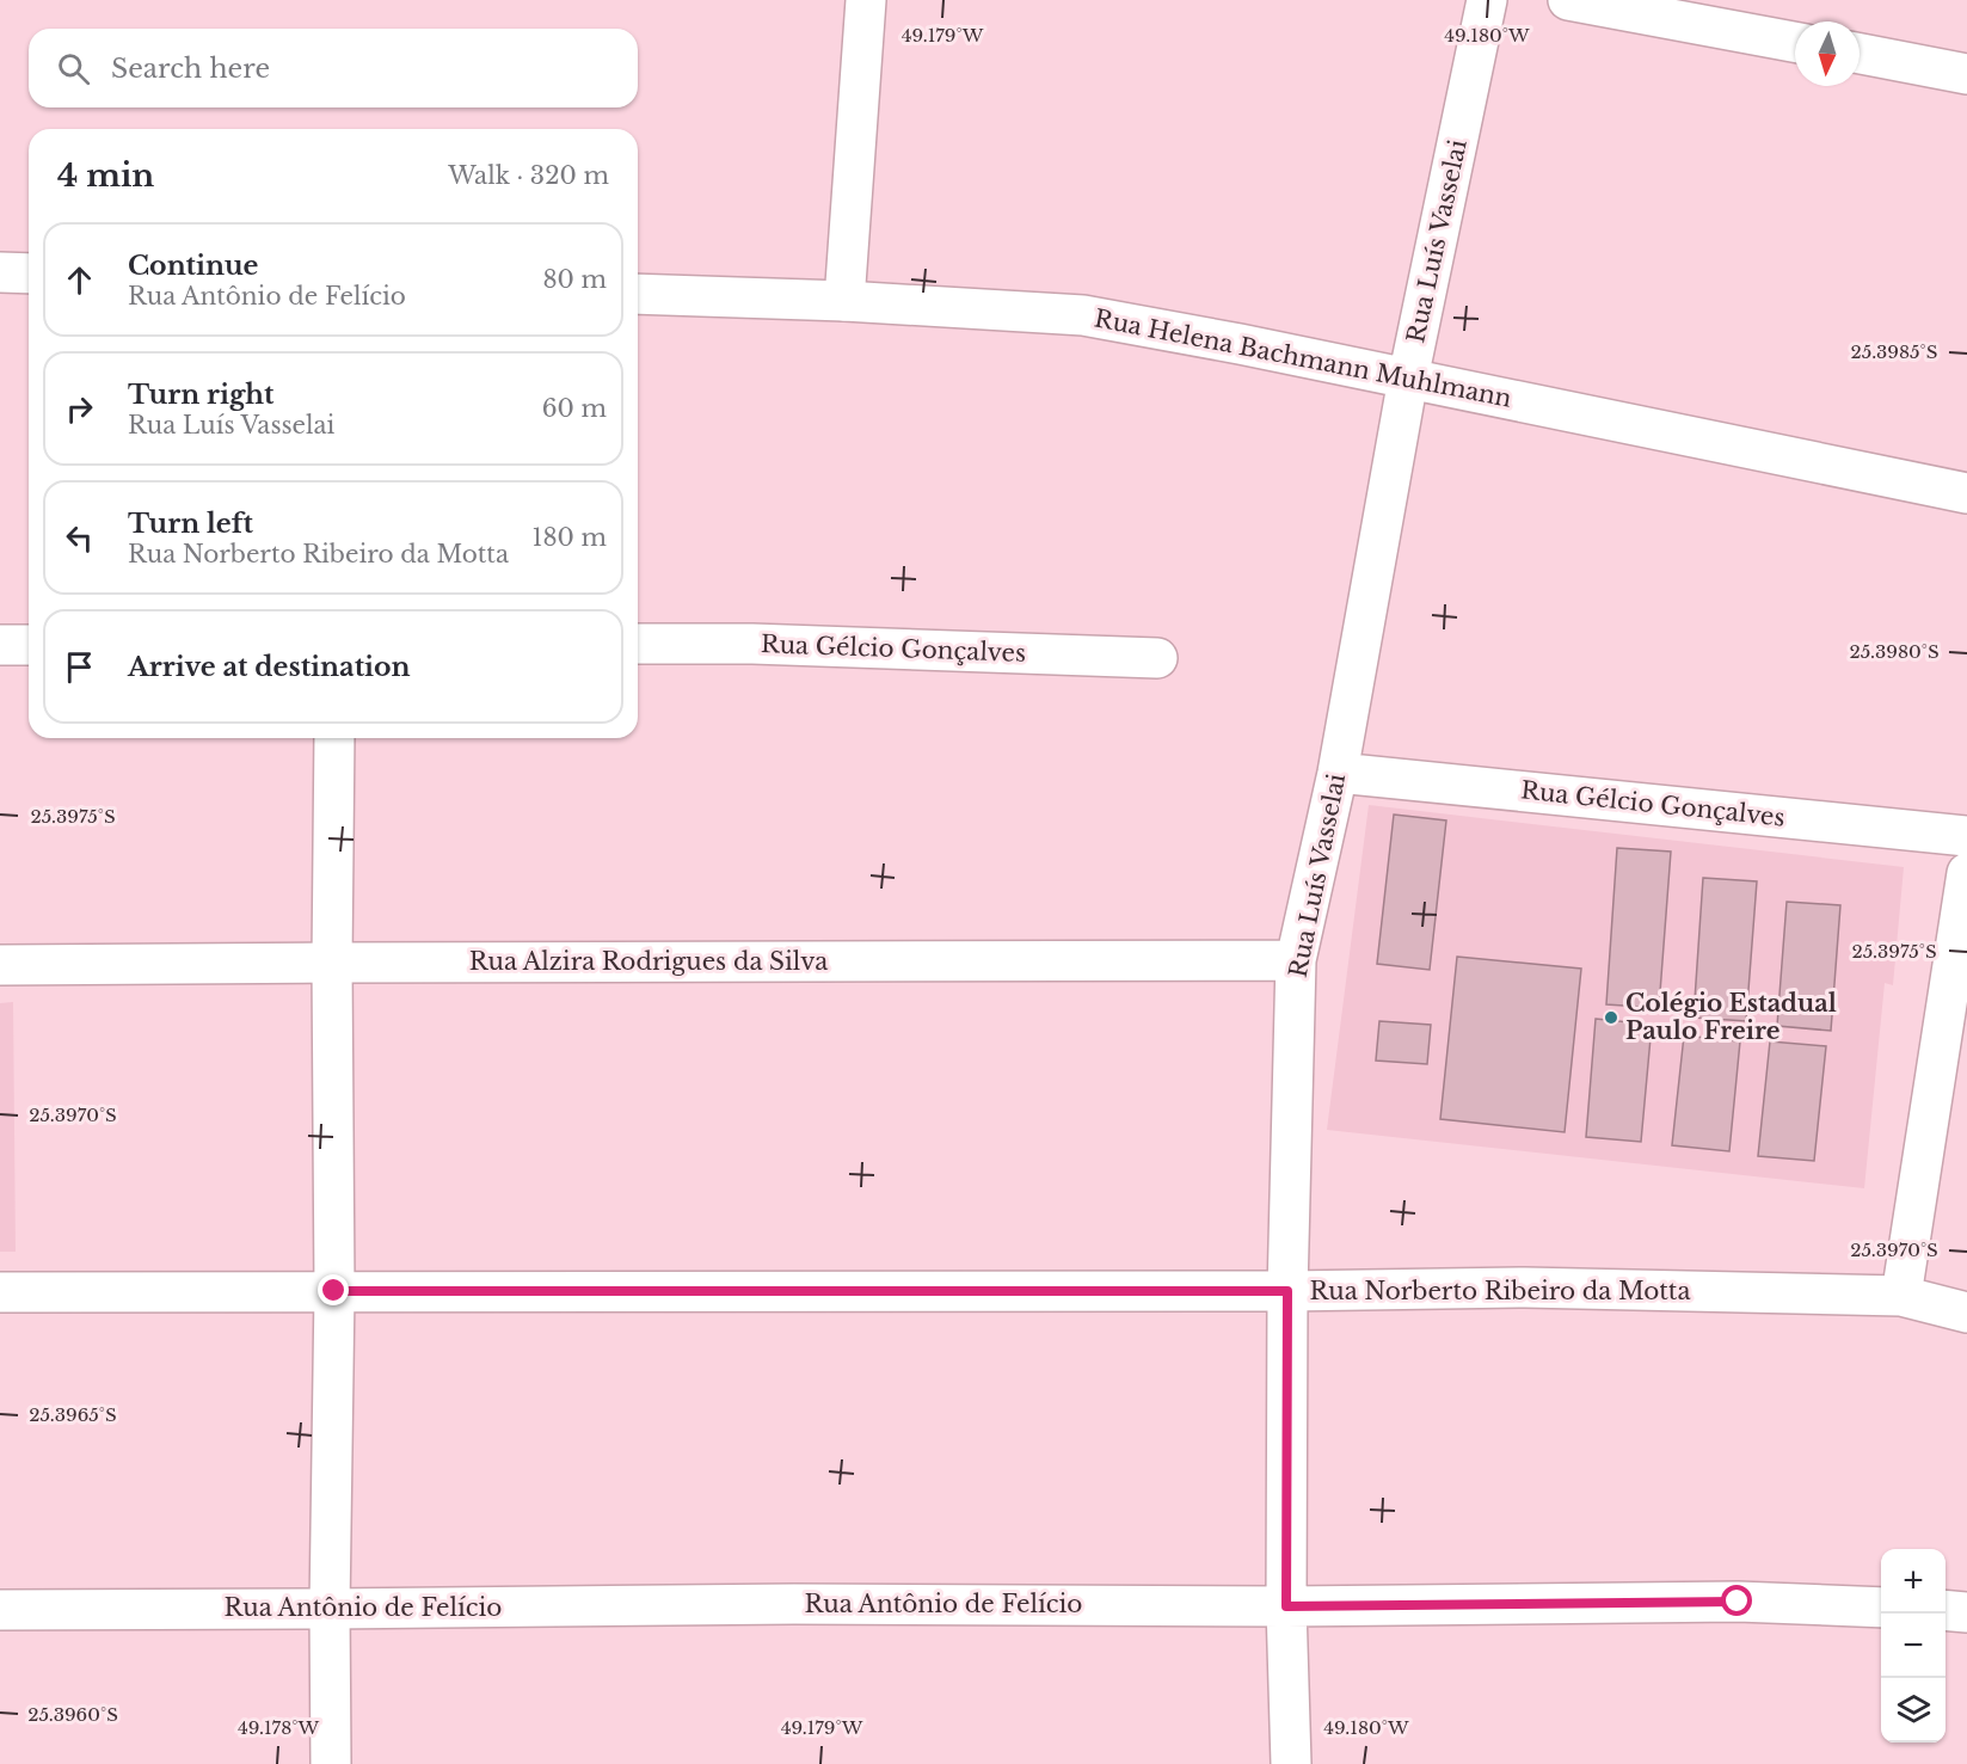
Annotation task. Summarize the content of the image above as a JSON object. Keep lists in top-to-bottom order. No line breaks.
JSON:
{"streets":{"street":["Rua Luís Vasselai","Rua Helena Bachmann Muhlmann","Rua Gélcio Gonçalves","Rua Alzira Rodrigues da Silva","Rua Norberto Ribeiro da Motta","Rua Antônio de Felício"]},"crossings":[["Rua Luís Vasselai","Rua Helena Bachmann Muhlmann"],["Rua Luís Vasselai","Rua Gélcio Gonçalves"],["Rua Luís Vasselai","Rua Alzira Rodrigues da Silva"],["Rua Luís Vasselai","Rua Norberto Ribeiro da Motta"],["Rua Luís Vasselai","Rua Antônio de Felício"]],"places":["Colégio Estadual Paulo Freire"],"north":"bottom","page":{"search":"Search here","heading":["4 min","Walk · 320 m"],"list":[["Continue","Rua Antônio de Felício","80 m"],["Turn right","Rua Luís Vasselai","60 m"],["Turn left","Rua Norberto Ribeiro da Motta","180 m"],"Arrive at destination"],"map_buttons":["+","−"]},"coordinates":["49.179°W","49.180°W","25.3985°S","25.3980°S","25.3975°S","25.3970°S","25.3965°S","25.3960°S","49.178°W"]}
